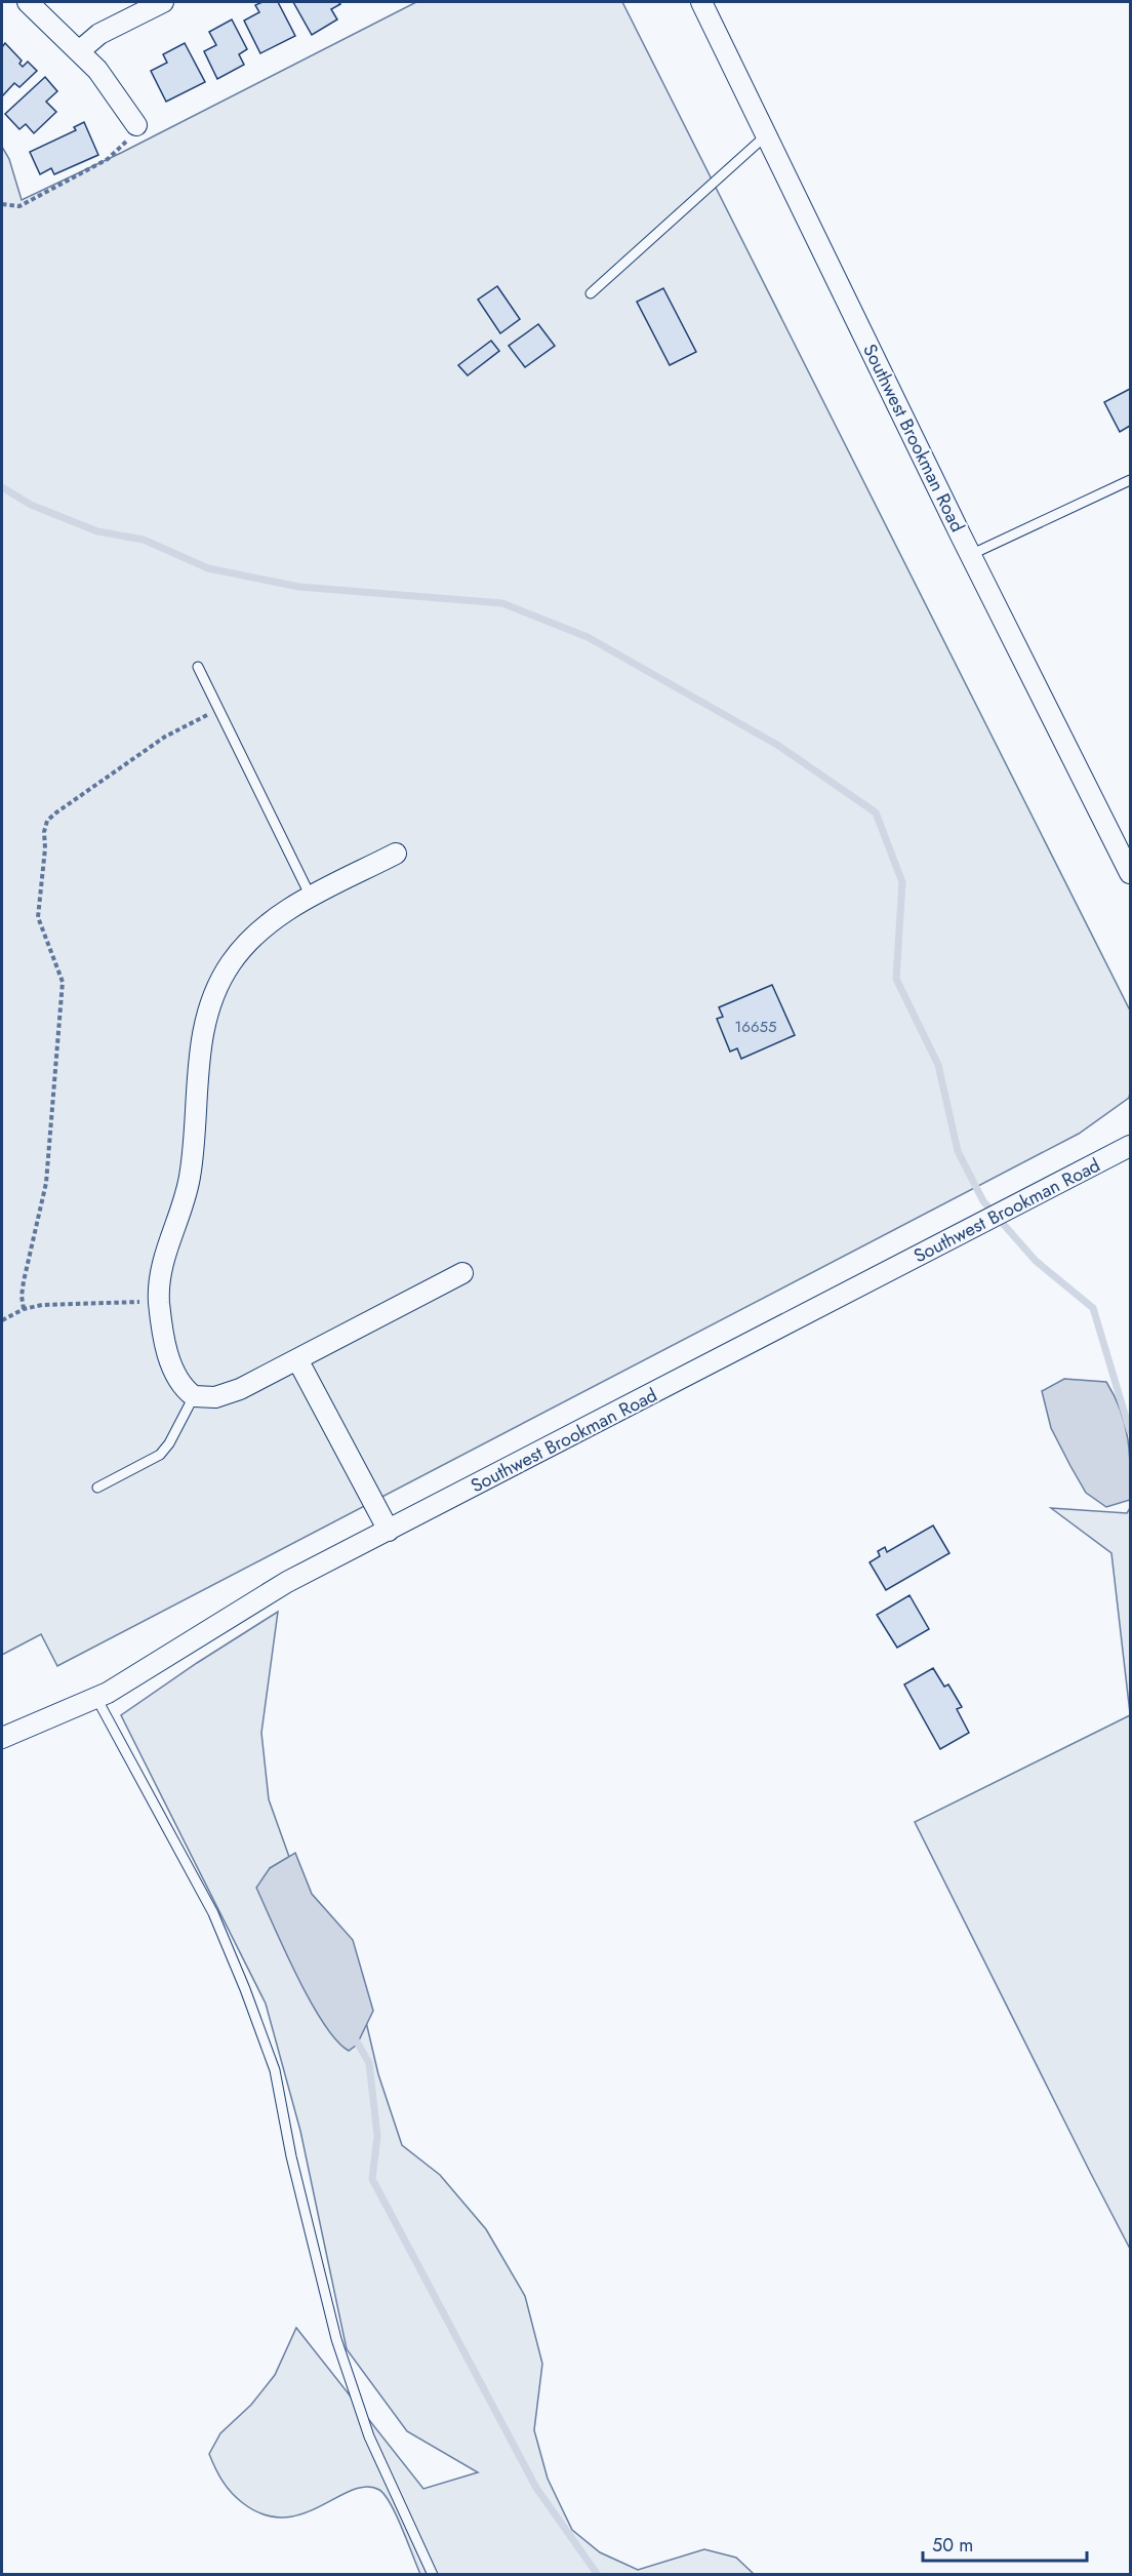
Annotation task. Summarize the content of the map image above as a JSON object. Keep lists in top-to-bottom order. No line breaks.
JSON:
{"streets":{"street":["Southwest Brookman Road"]},"house_numbers":["16655"],"scale_bar":"50 m"}
